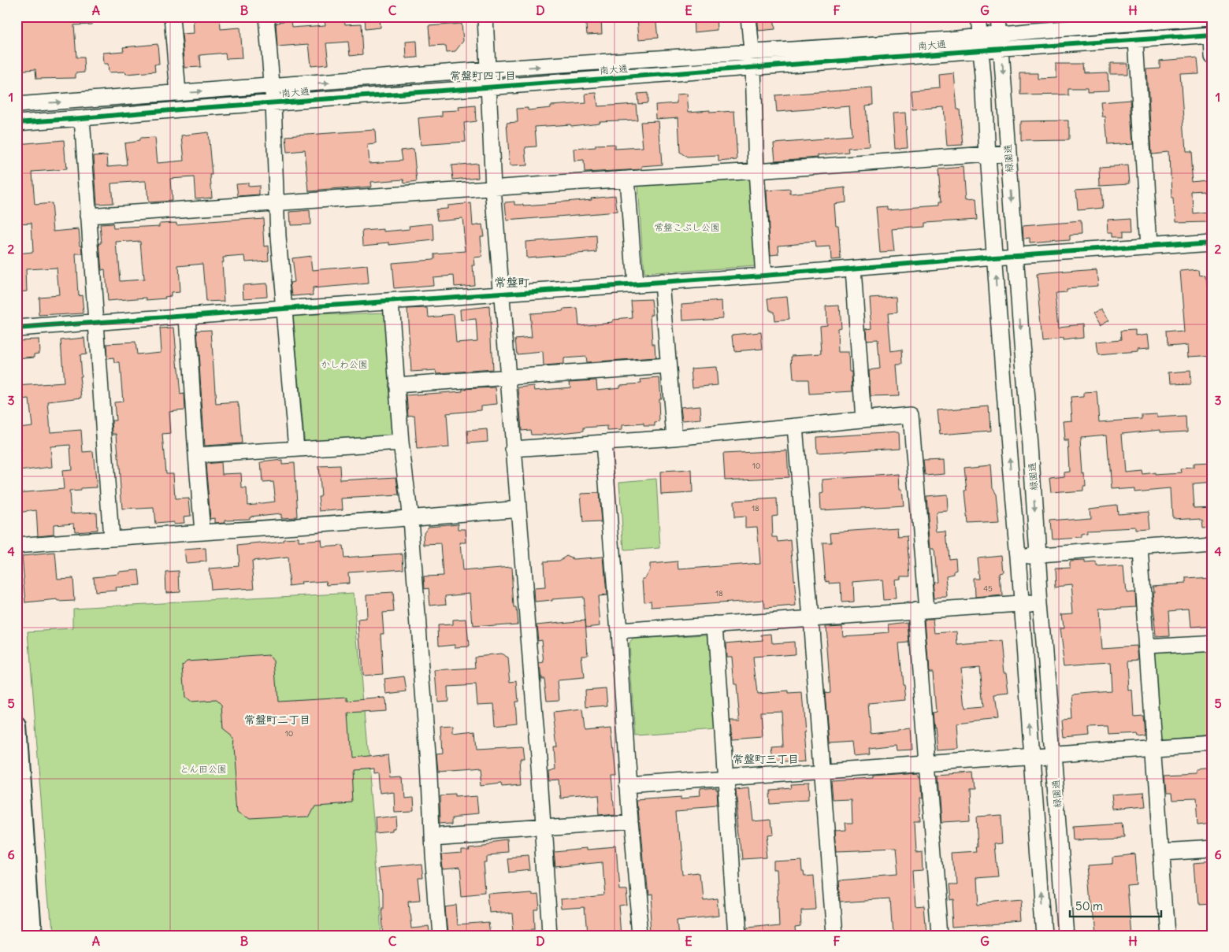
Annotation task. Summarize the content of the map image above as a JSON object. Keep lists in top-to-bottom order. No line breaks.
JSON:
{"streets":{"street":["南大通","緑園通"]},"crossings":[["南大通","緑園通"]],"districts":["常盤町四丁目","常盤町","常盤町二丁目","常盤町三丁目"],"parks":["常盤こぶし公園","かしわ公園","とん田公園"],"house_numbers":["10","18","45","18","10"],"scale_bar":"50 m","grid":{"columns":["A","B","C","D","E","F","G","H"],"rows":["1","2","3","4","5","6"]}}
